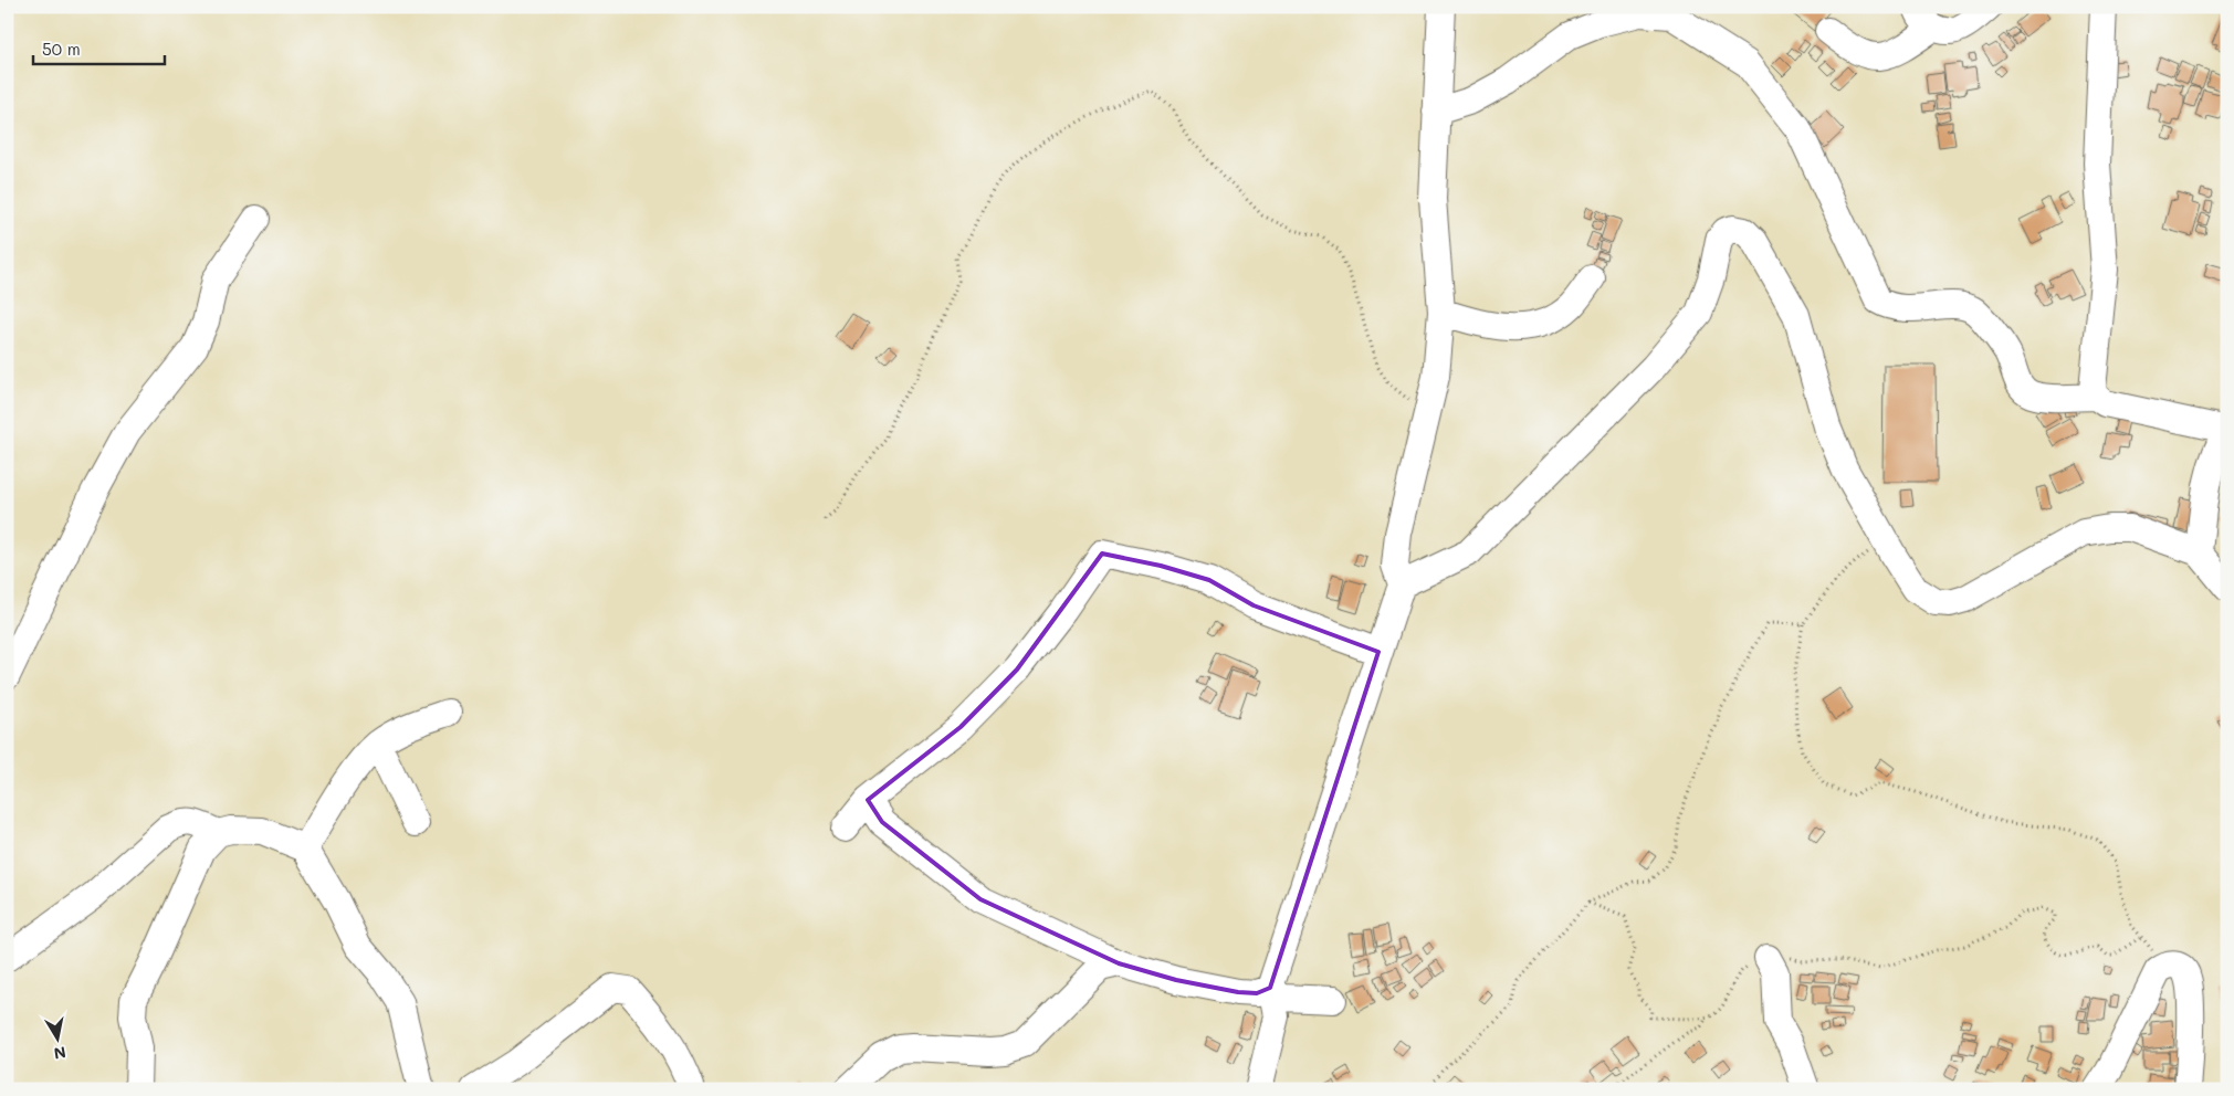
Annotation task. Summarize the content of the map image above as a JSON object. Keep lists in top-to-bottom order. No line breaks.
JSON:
{"scale_bar":"50 m","north":"bottom"}
